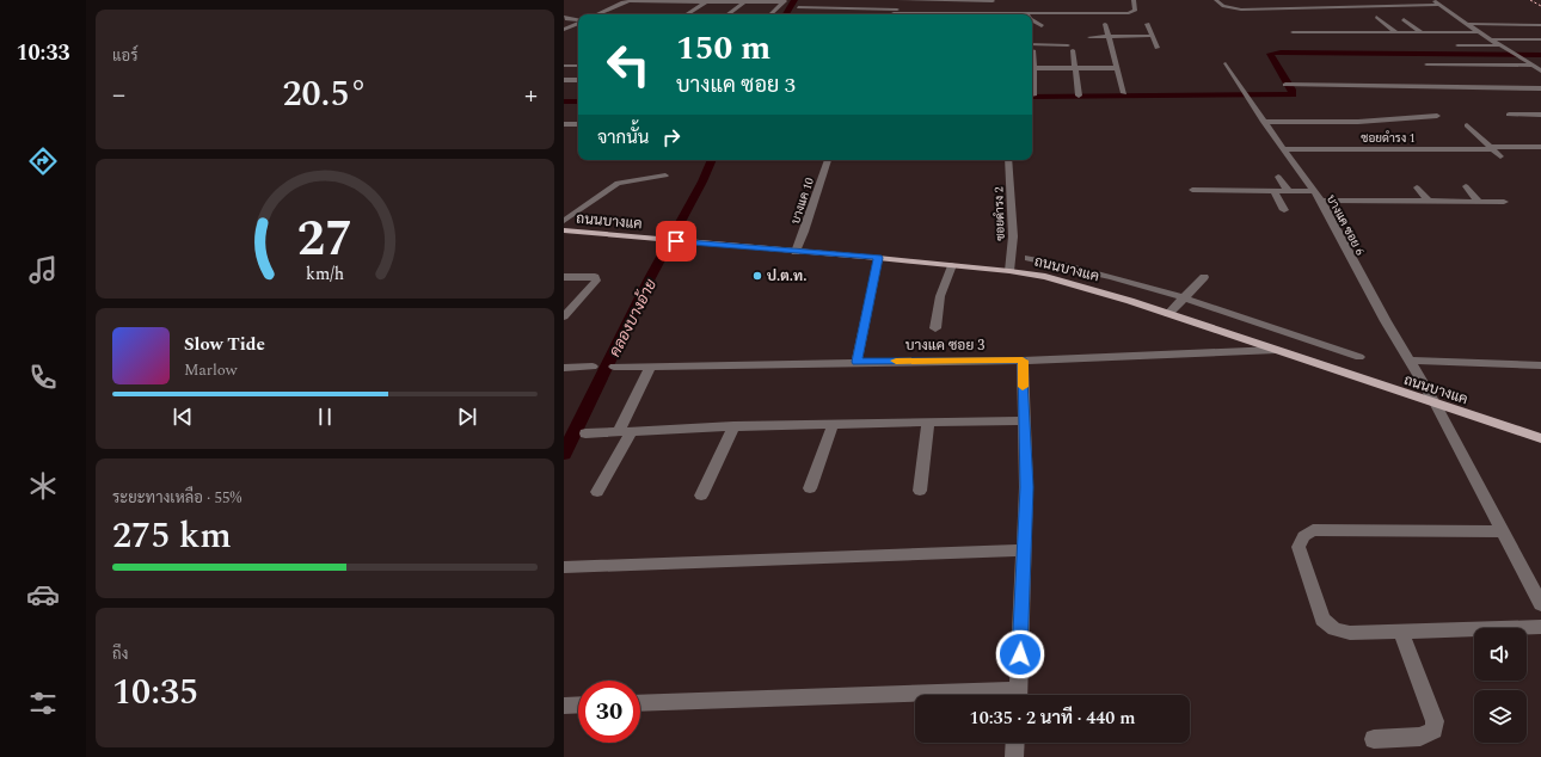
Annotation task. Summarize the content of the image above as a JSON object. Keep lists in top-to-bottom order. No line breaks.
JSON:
{"streets":{"main road":["ถนนบางแค"],"street":["ซอยดำรง 1","บางแค 10","ซอยดำรง 2","บางแค ซอย 6","บางแค ซอย 3"]},"crossings":[["ซอยดำรง 1","บางแค ซอย 6"],["บางแค 10","ถนนบางแค"],["ซอยดำรง 2","ถนนบางแค"],["ถนนบางแค","บางแค ซอย 6"],["ถนนบางแค","บางแค ซอย 3"]],"water":["คลองบางอ้าย"],"places":["ป.ต.ท."],"page":{"tabs":"10:33","tile":["แอร์",["ระยะทางเหลือ · 55%","275 km"],["ถึง","10:35"]],"turn":["150 m","บางแค ซอย 3"],"heat":["−","20.5°","+"],"then":"จากนั้น","song":["Slow Tide","Marlow"],"limit":"30","trip":"10:35 · 2 นาที · 440 m","gauge":["27","km/h"]}}
